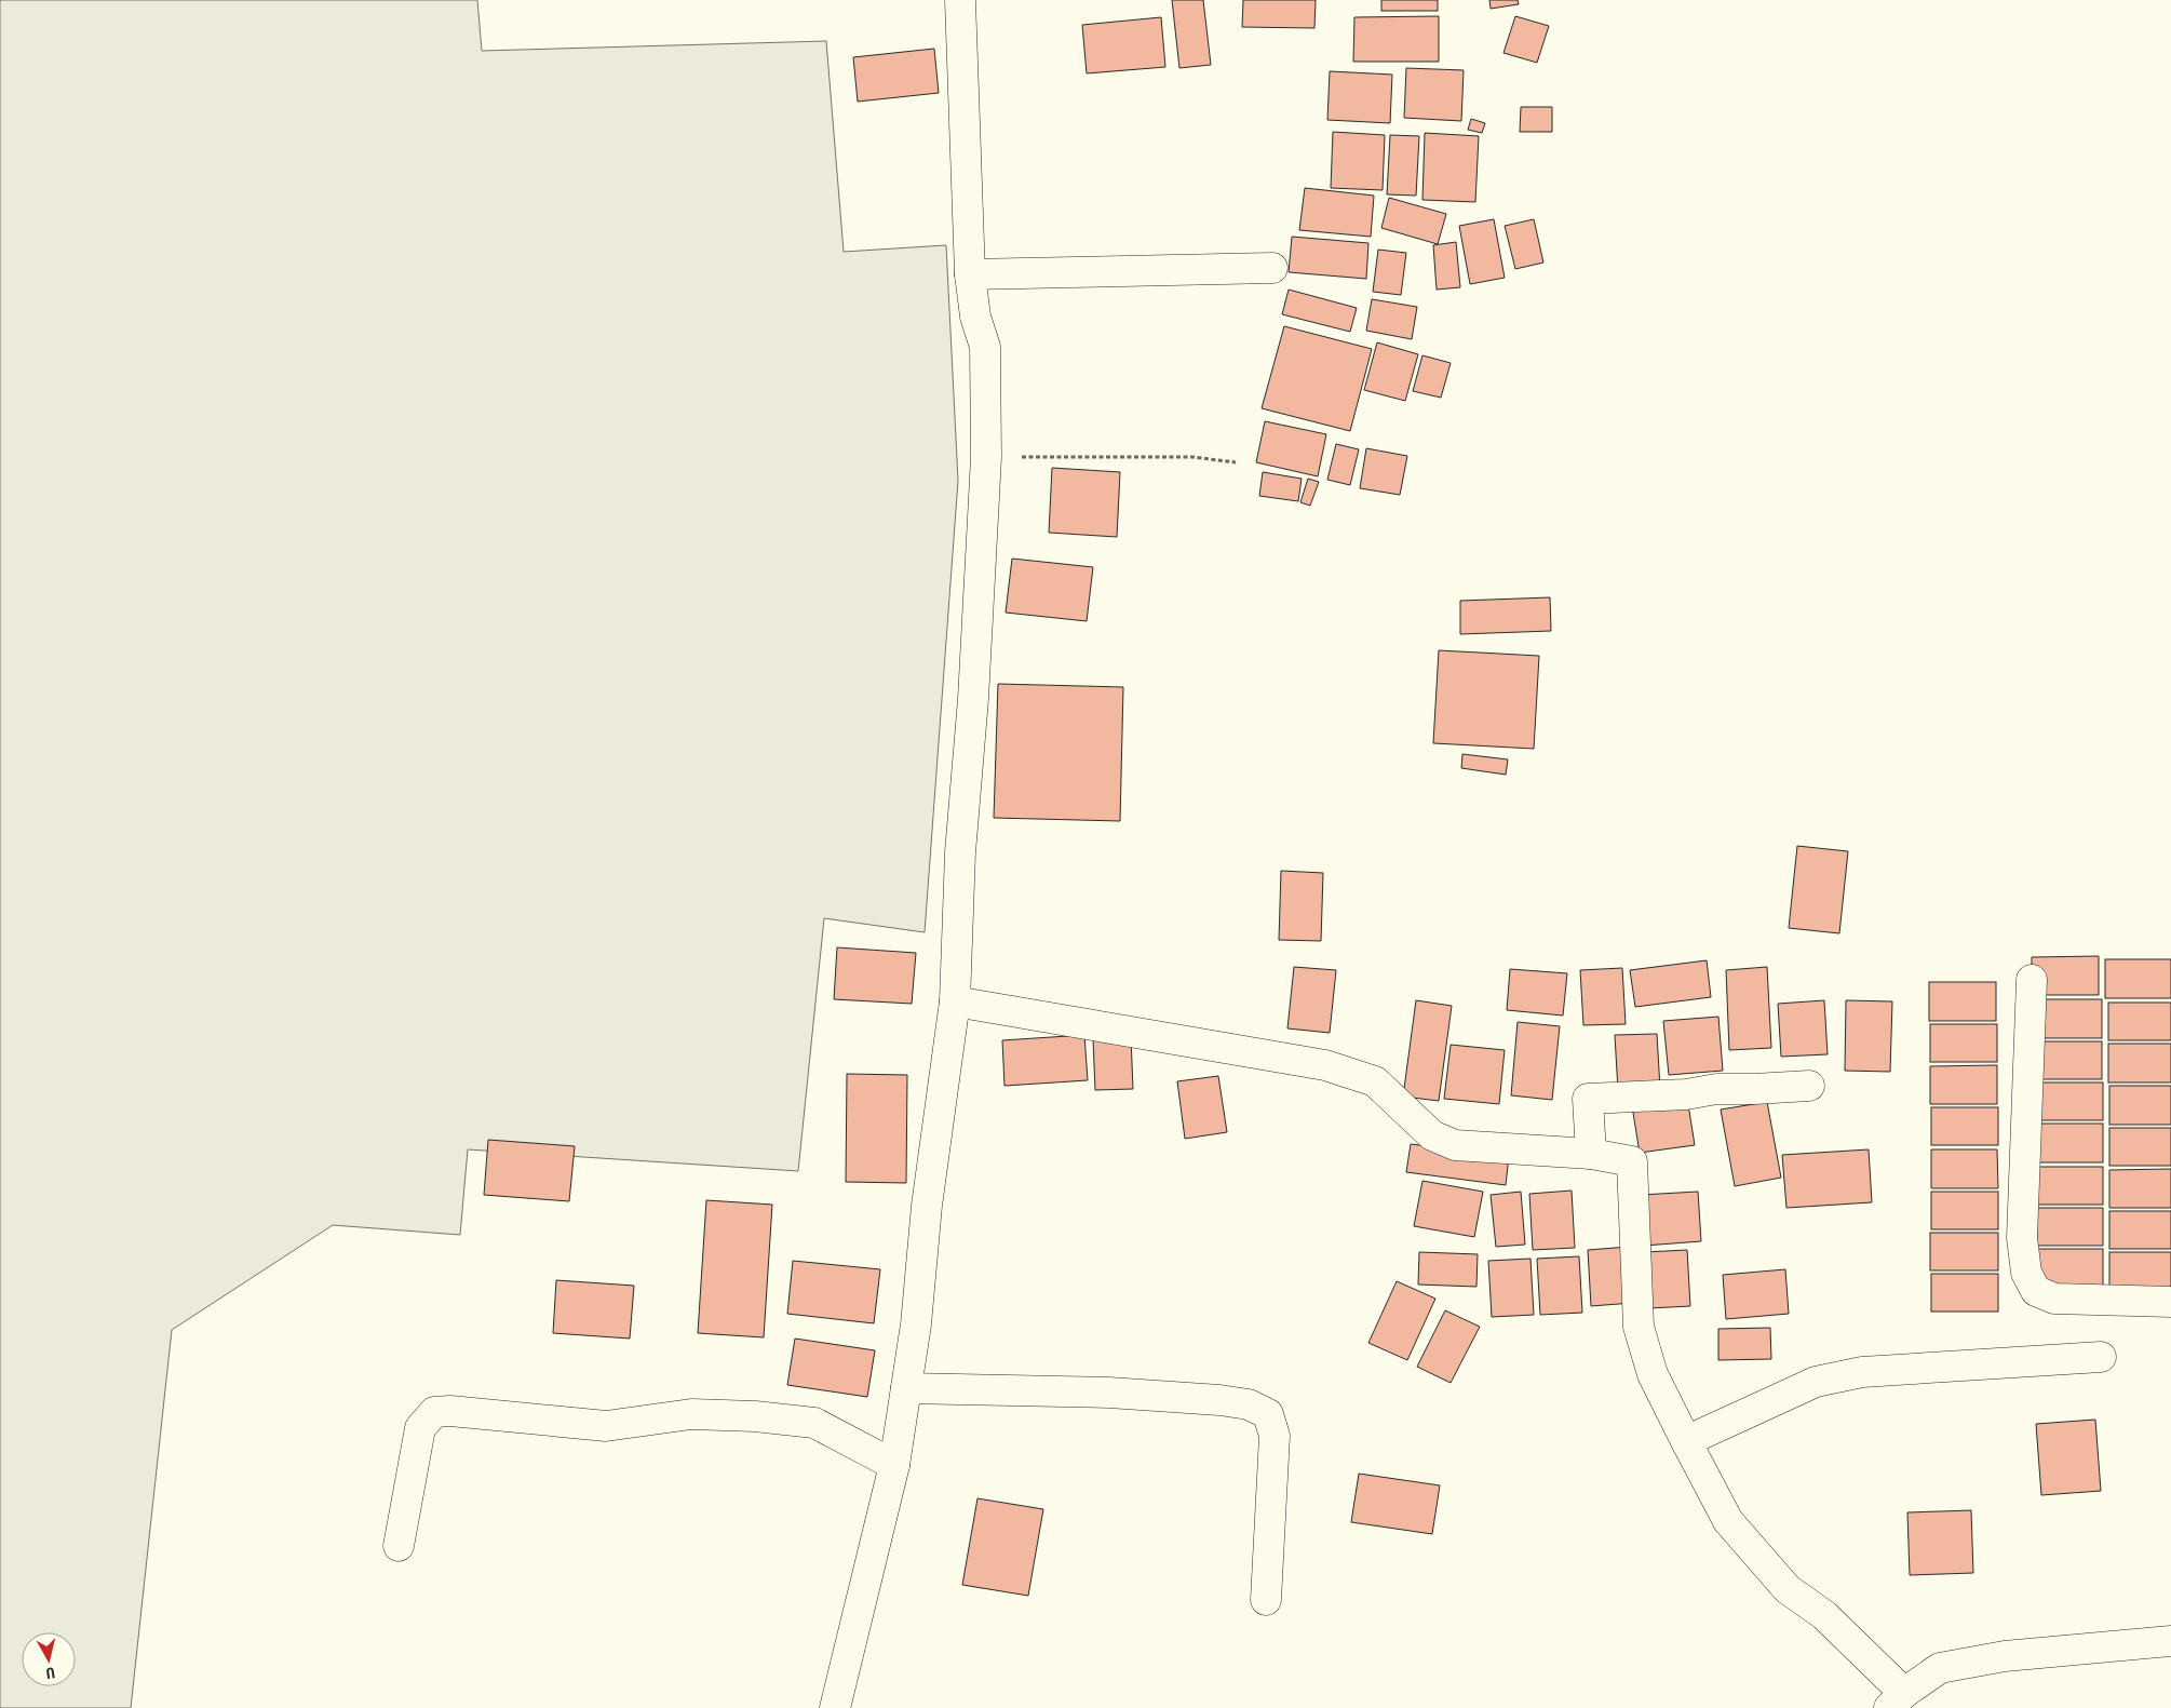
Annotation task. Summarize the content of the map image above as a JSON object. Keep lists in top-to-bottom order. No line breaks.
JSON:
{"north":"bottom"}
